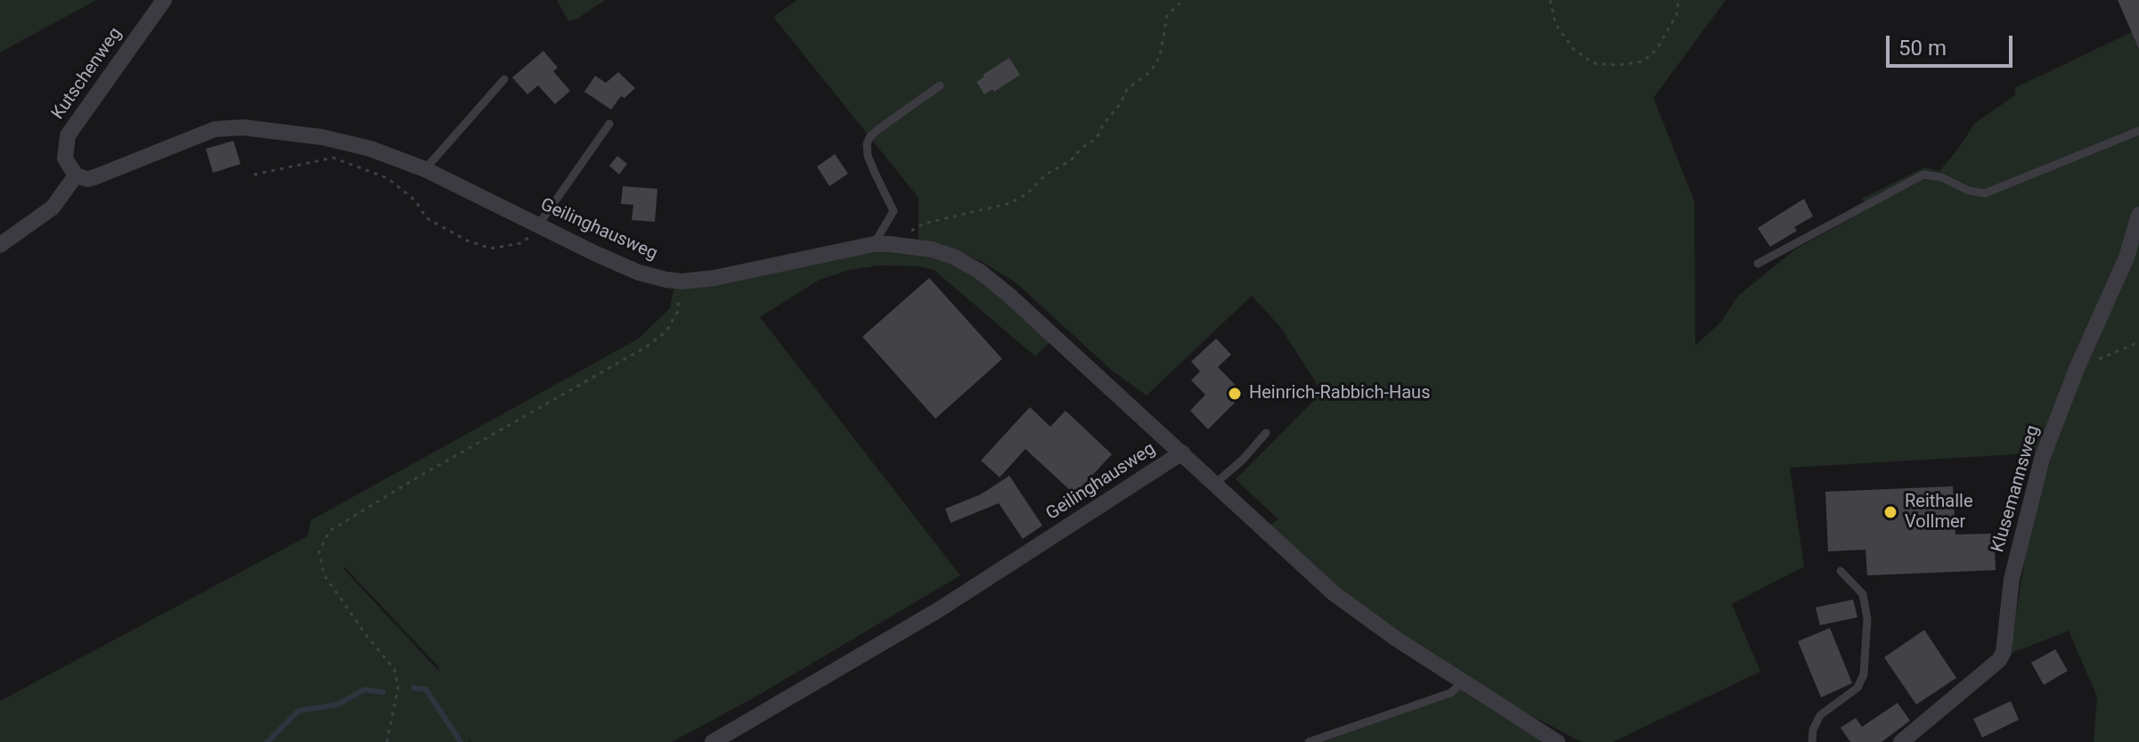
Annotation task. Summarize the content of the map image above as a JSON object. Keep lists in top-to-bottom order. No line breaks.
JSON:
{"streets":{"street":["Kutschenweg","Geilinghausweg","Klusemannsweg"]},"crossings":[["Kutschenweg","Geilinghausweg"]],"places":["Heinrich-Rabbich-Haus","Reithalle Vollmer"],"scale_bar":"50 m"}
